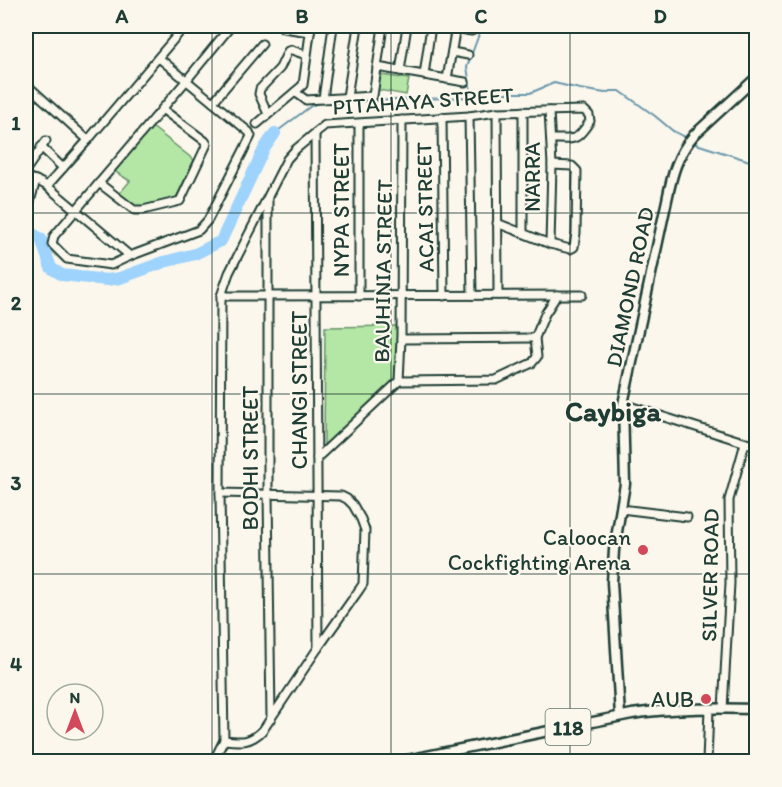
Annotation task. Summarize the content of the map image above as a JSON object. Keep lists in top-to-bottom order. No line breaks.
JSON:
{"streets":{"main road":["DIAMOND ROAD","118"],"street":["PITAHAYA STREET","NARRA","ACAI STREET","NYPA STREET","BAUHINIA STREET","CHANGI STREET","BODHI STREET","SILVER ROAD"]},"crossings":[["PITAHAYA STREET","NARRA"],["PITAHAYA STREET","ACAI STREET"],["PITAHAYA STREET","NYPA STREET"],["PITAHAYA STREET","BAUHINIA STREET"],["PITAHAYA STREET","CHANGI STREET"],["PITAHAYA STREET","BODHI STREET"],["BAUHINIA STREET","CHANGI STREET"],["DIAMOND ROAD","118"],["SILVER ROAD","118"]],"districts":["Caybiga"],"places":["Caloocan Cockfighting Arena","AUB"],"north":"top","grid":{"columns":["A","B","C","D"],"rows":["1","2","3","4"]}}
